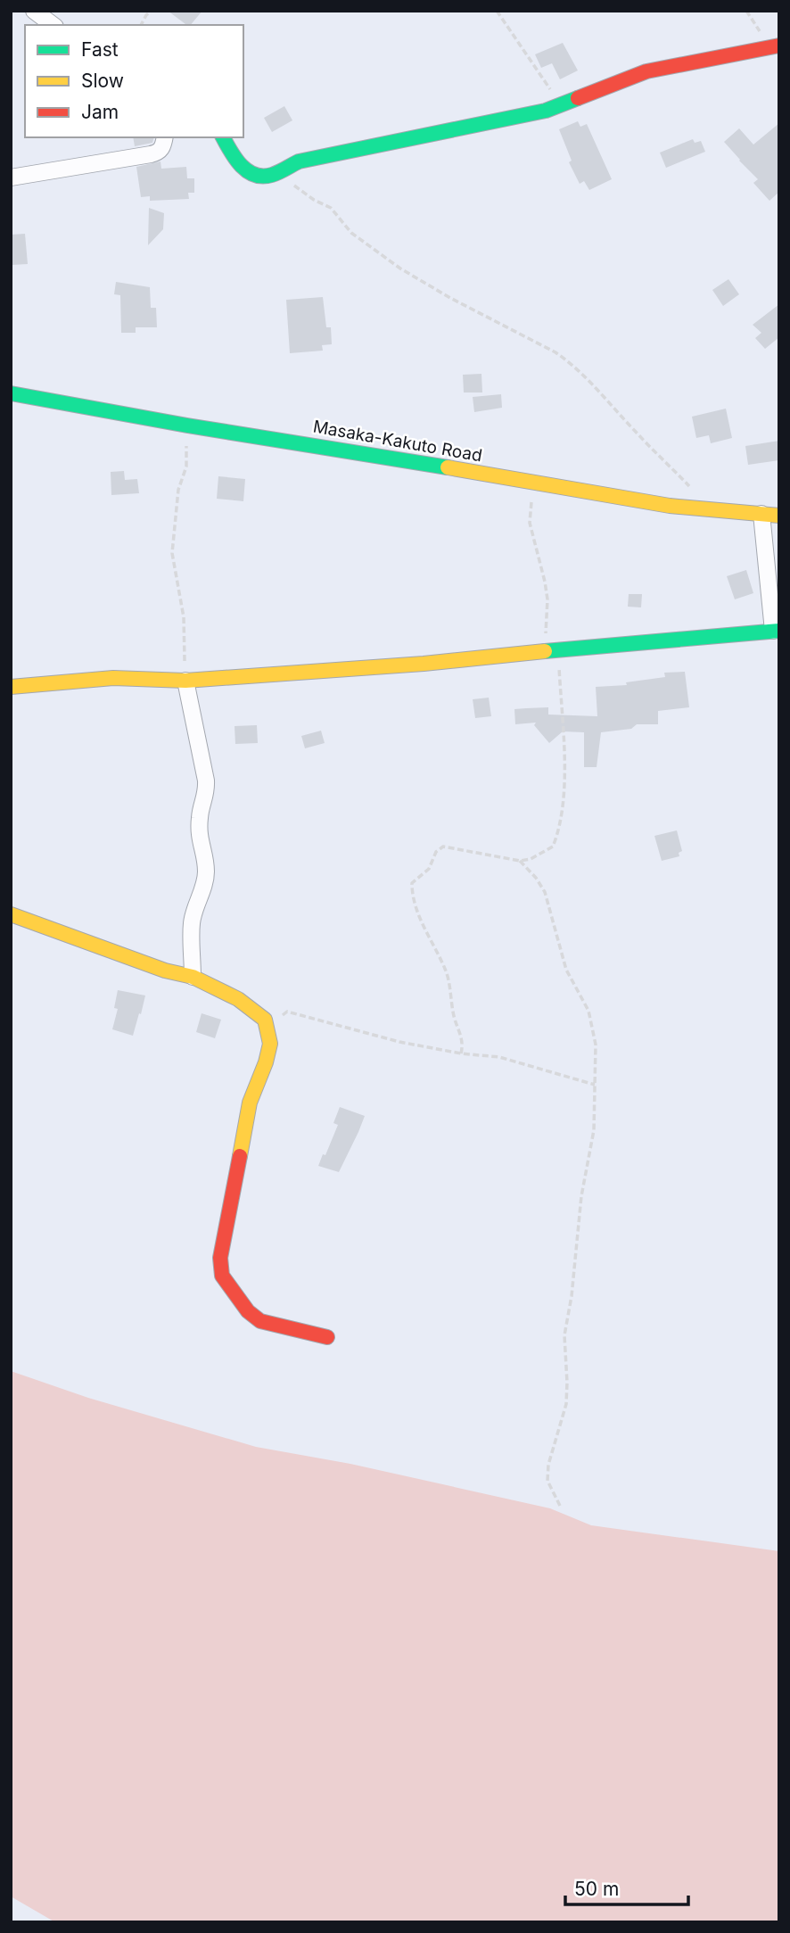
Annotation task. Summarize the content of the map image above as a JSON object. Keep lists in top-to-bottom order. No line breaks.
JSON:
{"streets":{"main road":["Masaka-Kakuto Road"]},"legend":["Fast","Slow","Jam"],"scale_bar":"50 m"}
